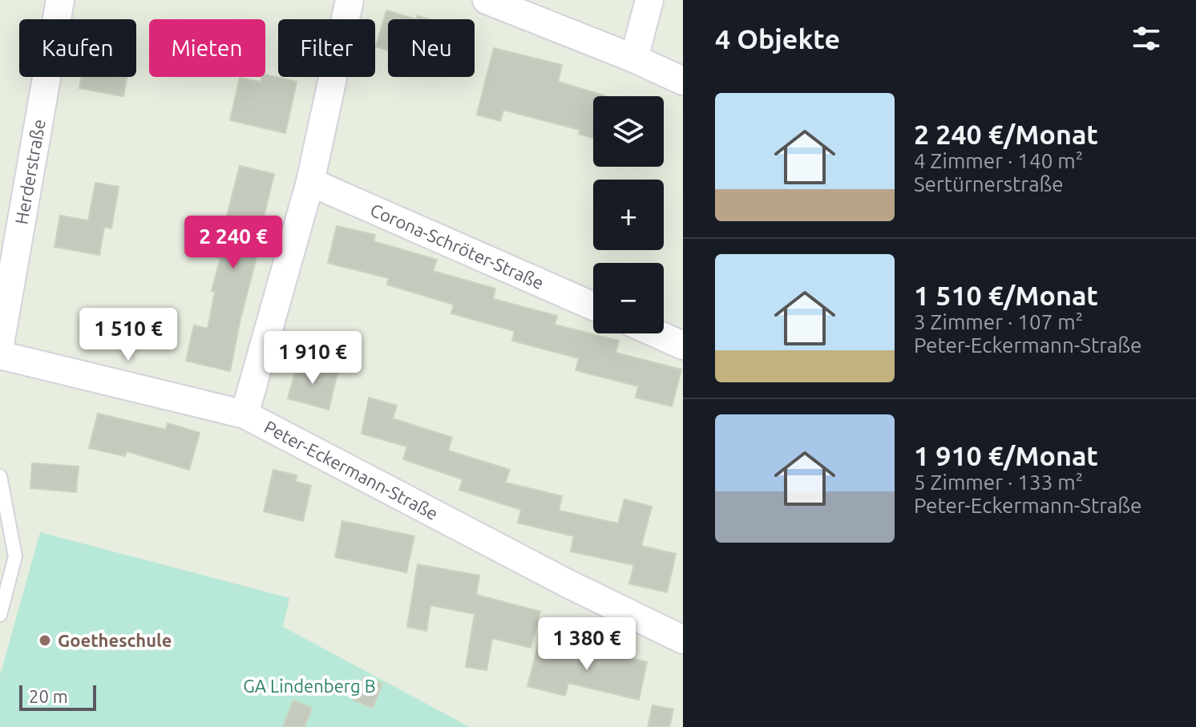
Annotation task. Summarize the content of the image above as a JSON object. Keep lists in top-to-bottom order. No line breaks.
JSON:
{"streets":{"street":["Herderstraße","Corona-Schröter-Straße","Peter-Eckermann-Straße"]},"parks":["GA Lindenberg B"],"places":["Goetheschule"],"scale_bar":"20 m","page":{"heading":"4 Objekte","chip":["Kaufen","Mieten","Filter","Neu"],"list":[{"name":"2 240 €/Monat","note":"4 Zimmer · 140 m² · Sertürnerstraße"},{"name":"1 510 €/Monat","note":"3 Zimmer · 107 m² · Peter-Eckermann-Straße"},{"name":"1 910 €/Monat","note":"5 Zimmer · 133 m² · Peter-Eckermann-Straße"}],"map_buttons":["+","−"],"price":["2 240 €","1 510 €","1 910 €","1 380 €"],"scale":"20 m"}}
